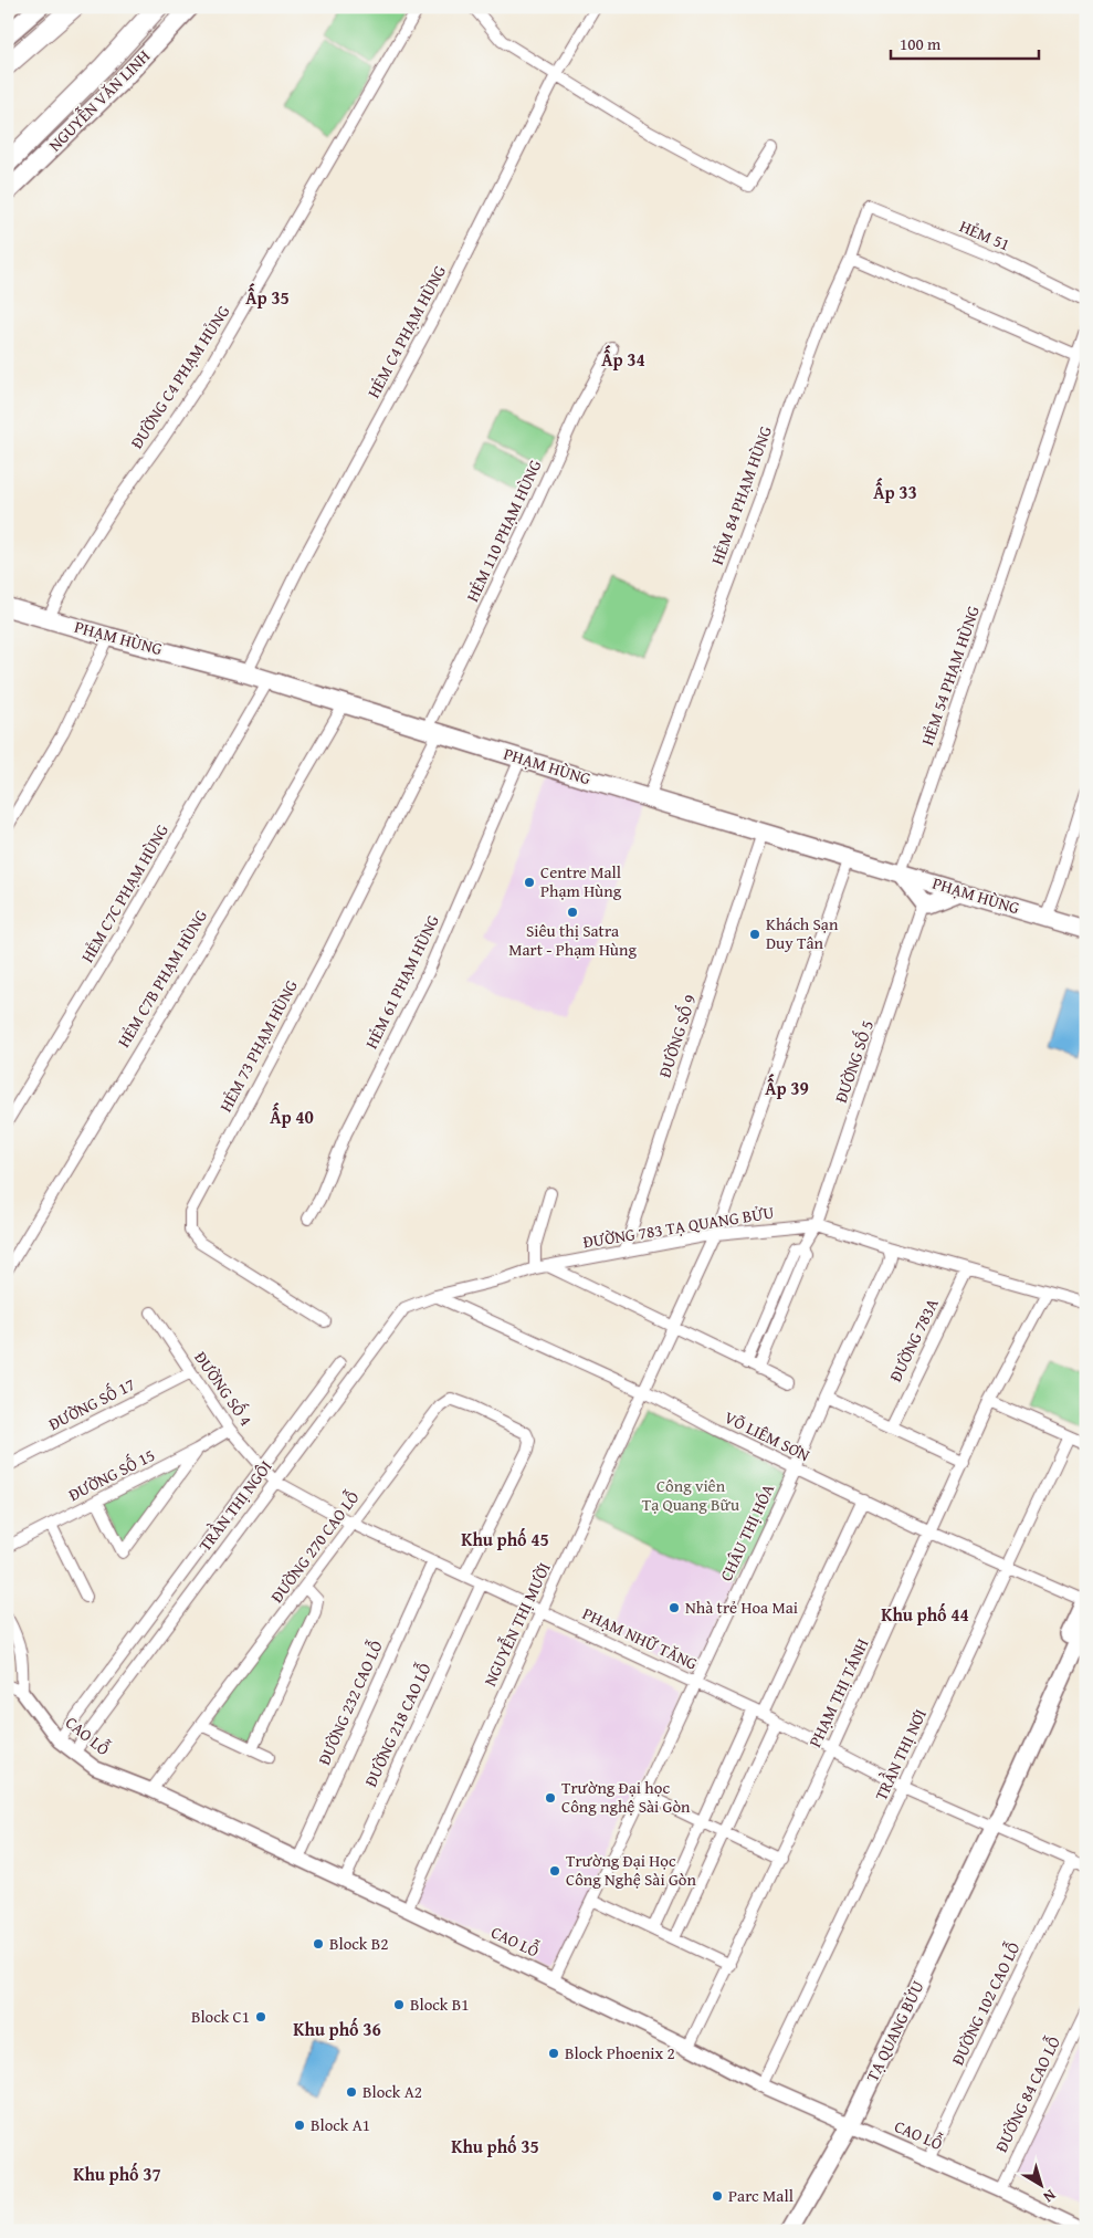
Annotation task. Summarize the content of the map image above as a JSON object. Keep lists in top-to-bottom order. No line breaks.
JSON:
{"streets":{"highway":["NGUYỄN VĂN LINH"],"main road":["PHẠM HÙNG","TẠ QUANG BỬU"],"street":["HẺM 51","HẺM C4 PHẠM HÙNG","ĐƯỜNG C4 PHẠM HỦNG","HẺM 84 PHẠM HÙNG","HẺM 110 PHẠM HÙNG","HẺM 54 PHẠM HÙNG","HẺM C7C PHẠM HÙNG","HẺM C7B PHẠM HÙNG","HẺM 61 PHẠM HÙNG","ĐƯỜNG SỐ 9","HẺM 73 PHẠM HÙNG","ĐƯỜNG SỐ 5","ĐƯỜNG 783 TẠ QUANG BỬU","ĐƯỜNG 783A","ĐƯỜNG SỐ 4","ĐƯỜNG SỐ 17","VÕ LIÊM SƠN","ĐƯỜNG SỐ 15","TRẦN THỊ NGÔI","CHÂU THỊ HÓA","ĐƯỜNG 270 CAO LỖ","NGUYỄN THỊ MƯỜI","PHẠM NHỮ TĂNG","PHẠM THỊ TÁNH","ĐƯỜNG 232 CAO LỖ","ĐƯỜNG 218 CAO LỖ","CAO LỖ","TRẦN THỊ NƠI","ĐƯỜNG 102 CAO LỖ","ĐƯỜNG 84 CAO LỖ"]},"crossings":[["HẺM 51","HẺM 84 PHẠM HÙNG"],["HẺM C4 PHẠM HÙNG","PHẠM HÙNG"],["ĐƯỜNG C4 PHẠM HỦNG","PHẠM HÙNG"],["HẺM 84 PHẠM HÙNG","PHẠM HÙNG"],["HẺM 110 PHẠM HÙNG","PHẠM HÙNG"],["HẺM 110 PHẠM HÙNG","HẺM 73 PHẠM HÙNG"],["PHẠM HÙNG","HẺM 54 PHẠM HÙNG"],["PHẠM HÙNG","HẺM C7C PHẠM HÙNG"],["PHẠM HÙNG","HẺM C7B PHẠM HÙNG"],["PHẠM HÙNG","HẺM 61 PHẠM HÙNG"],["PHẠM HÙNG","ĐƯỜNG SỐ 9"],["PHẠM HÙNG","HẺM 73 PHẠM HÙNG"],["PHẠM HÙNG","ĐƯỜNG SỐ 5"],["PHẠM HÙNG","NGUYỄN THỊ MƯỜI"],["ĐƯỜNG SỐ 9","ĐƯỜNG 783 TẠ QUANG BỬU"],["ĐƯỜNG SỐ 5","ĐƯỜNG 783 TẠ QUANG BỬU"],["ĐƯỜNG 783 TẠ QUANG BỬU","ĐƯỜNG 783A"],["ĐƯỜNG 783 TẠ QUANG BỬU","VÕ LIÊM SƠN"],["ĐƯỜNG 783 TẠ QUANG BỬU","TRẦN THỊ NGÔI"],["ĐƯỜNG 783 TẠ QUANG BỬU","CHÂU THỊ HÓA"],["ĐƯỜNG 783 TẠ QUANG BỬU","NGUYỄN THỊ MƯỜI"],["ĐƯỜNG 783 TẠ QUANG BỬU","PHẠM THỊ TÁNH"],["ĐƯỜNG SỐ 4","ĐƯỜNG SỐ 17"],["ĐƯỜNG SỐ 4","ĐƯỜNG SỐ 15"],["ĐƯỜNG SỐ 4","TRẦN THỊ NGÔI"],["ĐƯỜNG SỐ 4","PHẠM NHỮ TĂNG"],["VÕ LIÊM SƠN","TRẦN THỊ NGÔI"],["VÕ LIÊM SƠN","CHÂU THỊ HÓA"],["VÕ LIÊM SƠN","NGUYỄN THỊ MƯỜI"],["VÕ LIÊM SƠN","PHẠM THỊ TÁNH"],["VÕ LIÊM SƠN","TRẦN THỊ NƠI"],["VÕ LIÊM SƠN","TẠ QUANG BỬU"],["TRẦN THỊ NGÔI","PHẠM NHỮ TĂNG"],["TRẦN THỊ NGÔI","CAO LỖ"],["CHÂU THỊ HÓA","PHẠM NHỮ TĂNG"],["CHÂU THỊ HÓA","CAO LỖ"],["ĐƯỜNG 270 CAO LỖ","PHẠM NHỮ TĂNG"],["ĐƯỜNG 270 CAO LỖ","CAO LỖ"],["NGUYỄN THỊ MƯỜI","PHẠM NHỮ TĂNG"],["NGUYỄN THỊ MƯỜI","CAO LỖ"],["PHẠM NHỮ TĂNG","PHẠM THỊ TÁNH"],["PHẠM NHỮ TĂNG","ĐƯỜNG 232 CAO LỖ"],["PHẠM NHỮ TĂNG","ĐƯỜNG 218 CAO LỖ"],["PHẠM NHỮ TĂNG","TRẦN THỊ NƠI"],["PHẠM NHỮ TĂNG","ĐƯỜNG 102 CAO LỖ"],["PHẠM NHỮ TĂNG","TẠ QUANG BỬU"],["PHẠM THỊ TÁNH","CAO LỖ"],["ĐƯỜNG 232 CAO LỖ","CAO LỖ"],["ĐƯỜNG 218 CAO LỖ","CAO LỖ"],["CAO LỖ","TRẦN THỊ NƠI"],["CAO LỖ","ĐƯỜNG 102 CAO LỖ"],["CAO LỖ","TẠ QUANG BỬU"],["CAO LỖ","ĐƯỜNG 84 CAO LỖ"]],"districts":["Ấp 35","Ấp 34","Ấp 33","Ấp 39","Ấp 40","Khu phố 45","Khu phố 44","Khu phố 36","Khu phố 35","Khu phố 37"],"parks":["Công viên Tạ Quang Bữu"],"places":["Centre Mall Phạm Hùng","Siêu thị Satra Mart - Phạm Hùng","Khách Sạn Duy Tân","Nhà trẻ Hoa Mai","Trường Đại học Công nghệ Sài Gòn","Trường Đại Học Công Nghệ Sài Gòn","Block B2","Block B1","Block C1","Block Phoenix 2","Block A2","Block A1","Parc Mall"],"scale_bar":"100 m","north":"bottom right"}
